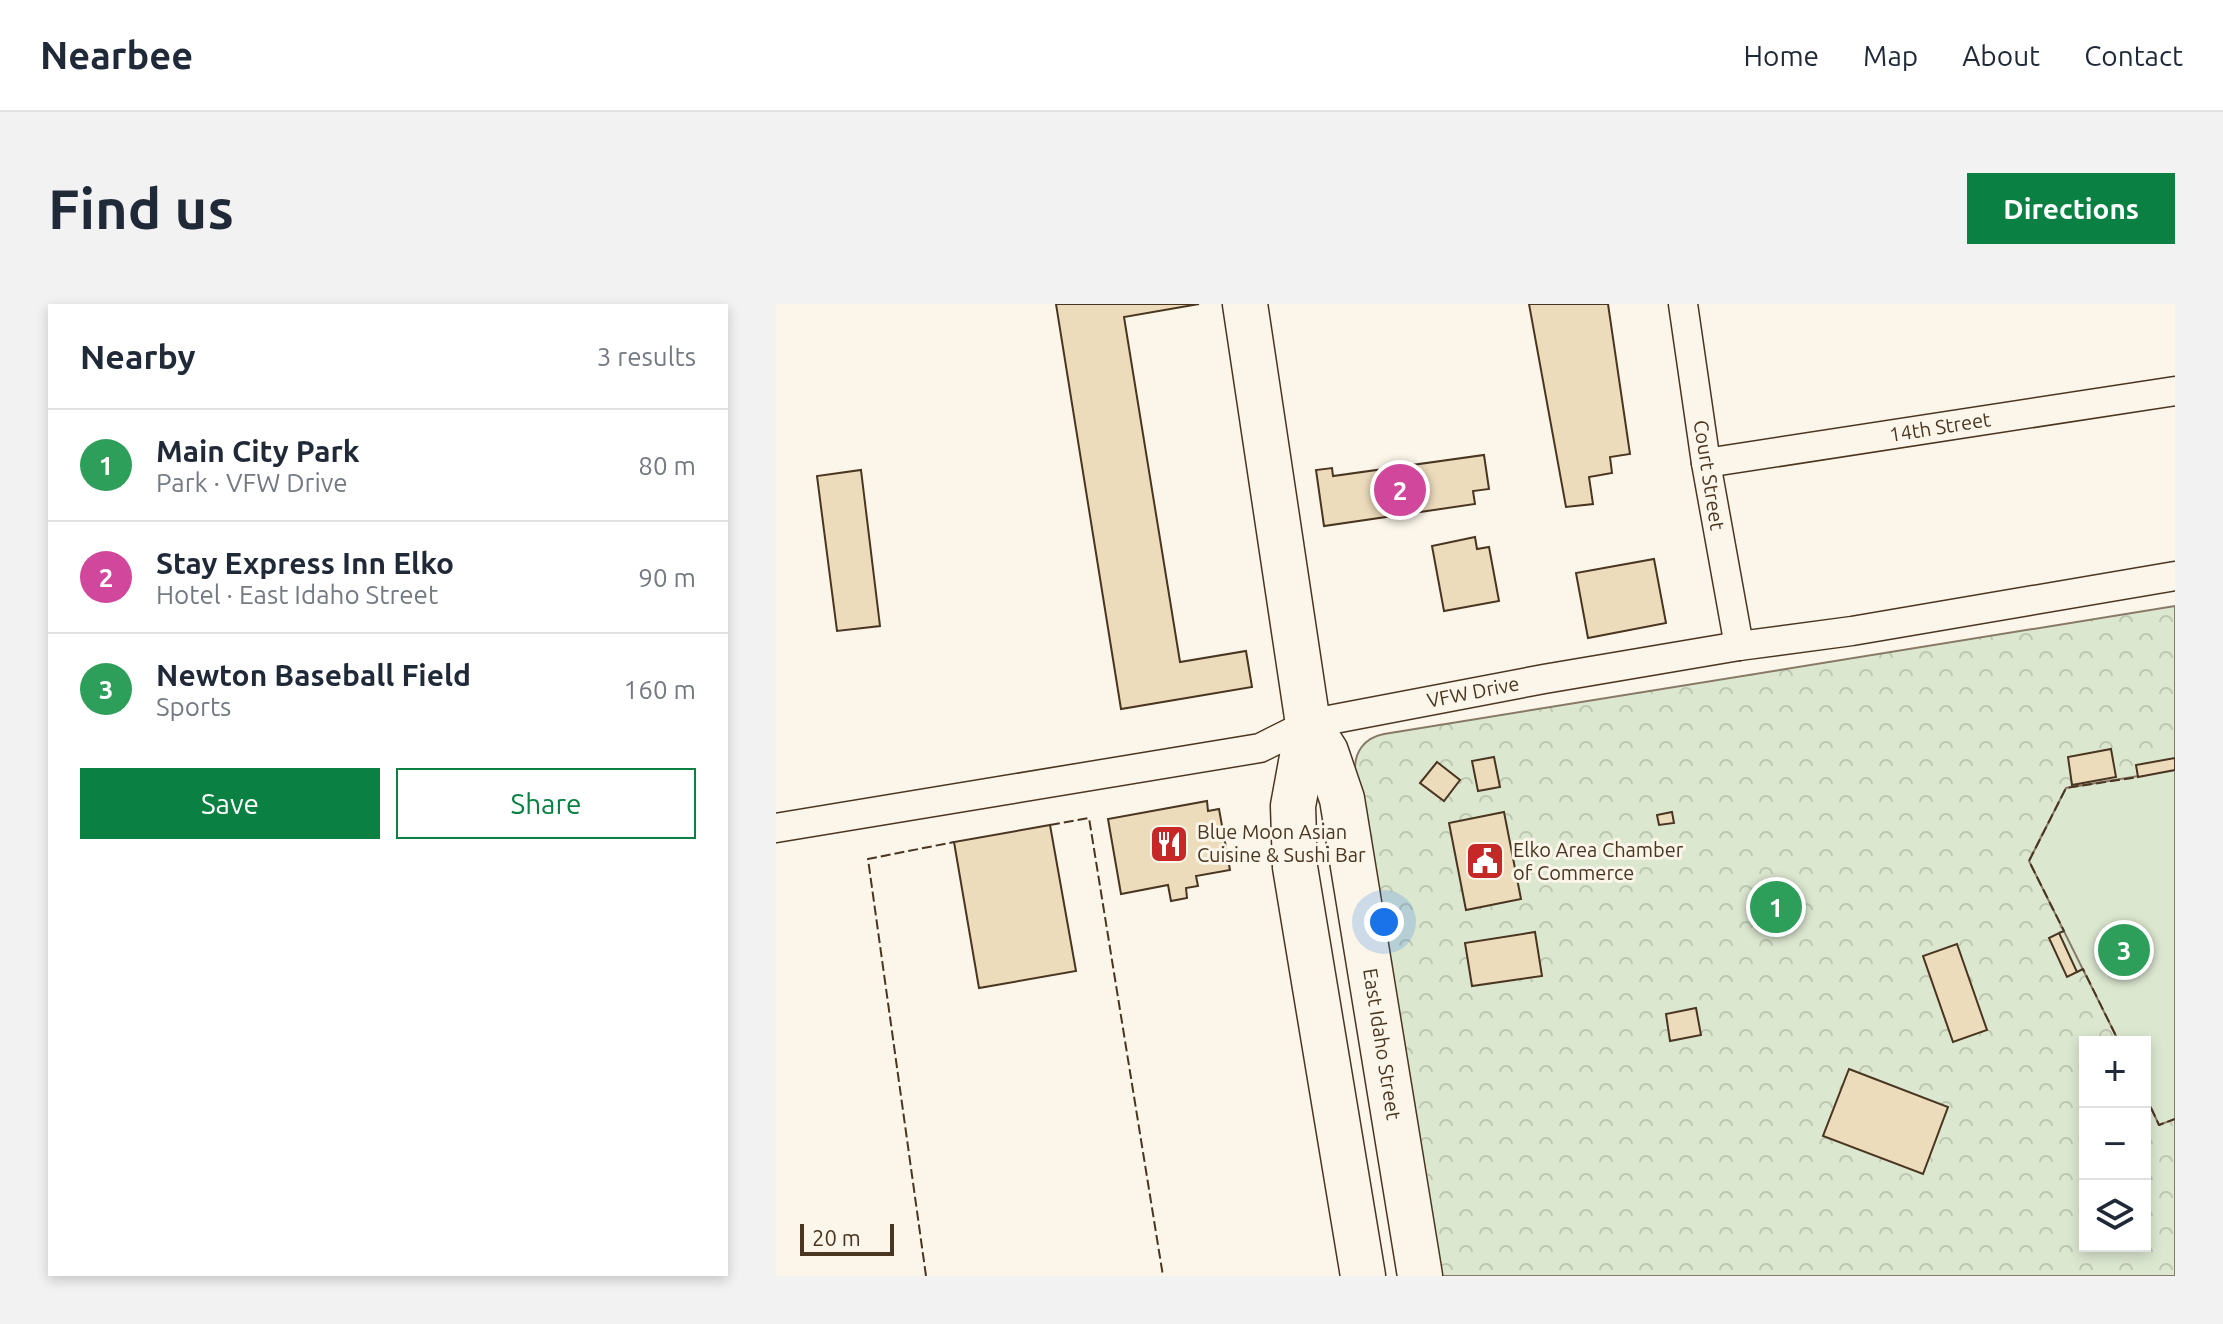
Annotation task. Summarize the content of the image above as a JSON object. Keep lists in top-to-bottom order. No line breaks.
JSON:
{"streets":{"main road":["East Idaho Street"],"street":["14th Street","Court Street","VFW Drive"]},"crossings":[["14th Street","Court Street"],["Court Street","VFW Drive"],["VFW Drive","East Idaho Street"]],"places":{"restaurant":["Blue Moon Asian Cuisine & Sushi Bar"],"public building":["Elko Area Chamber of Commerce"]},"scale_bar":"20 m","page":{"header":"Nearbee","nav":["Home","Map","About","Contact"],"buttons":["Directions",["Save","Share"]],"title":"Find us","heading":["Nearby","3 results"],"list":[{"mark":"1","name":"Main City Park","note":"Park · VFW Drive","value":"80 m"},{"mark":"2","name":"Stay Express Inn Elko","note":"Hotel · East Idaho Street","value":"90 m"},{"mark":"3","name":"Newton Baseball Field","note":"Sports","value":"160 m"}],"pins":["2","1","3"],"map_buttons":["+","−"],"scale":"20 m"}}
